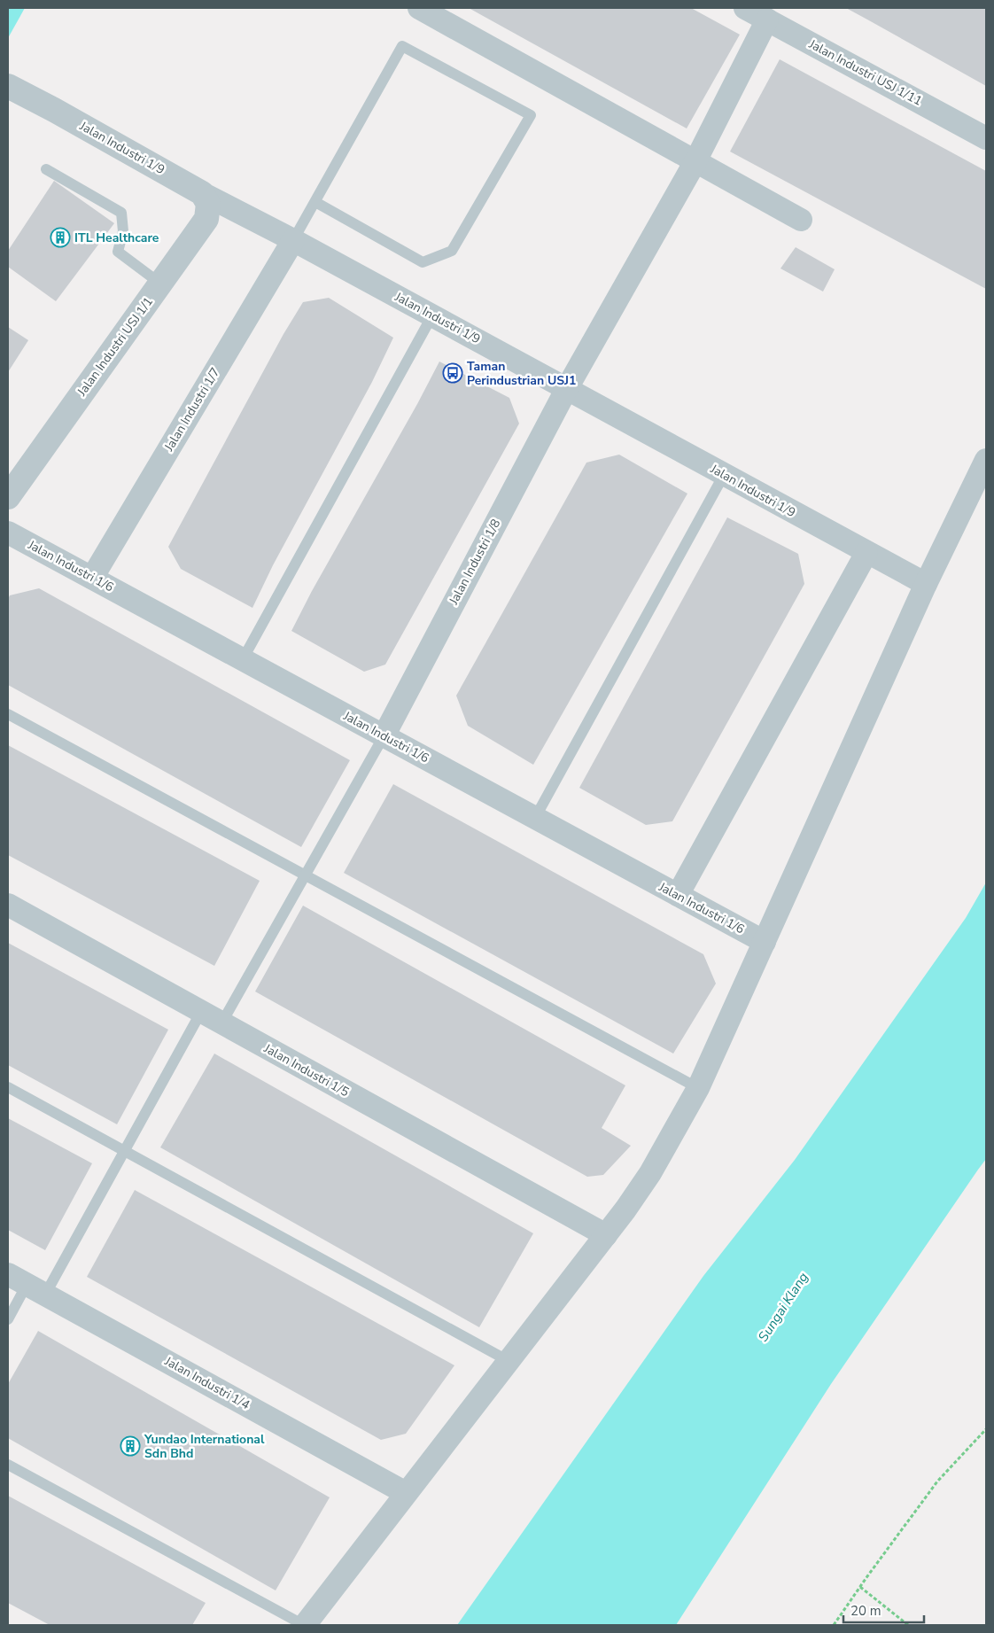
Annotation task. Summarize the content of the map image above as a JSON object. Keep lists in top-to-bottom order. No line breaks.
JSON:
{"streets":{"street":["Jalan Industri USJ 1/11","Jalan Industri 1/9","Jalan Industri USJ 1/1","Jalan Industri 1/7","Jalan Industri 1/8","Jalan Industri 1/6","Jalan Industri 1/5","Jalan Industri 1/4"]},"crossings":[["Jalan Industri USJ 1/11","Jalan Industri 1/8"],["Jalan Industri 1/9","Jalan Industri USJ 1/1"],["Jalan Industri 1/9","Jalan Industri 1/7"],["Jalan Industri 1/9","Jalan Industri 1/8"],["Jalan Industri 1/7","Jalan Industri 1/6"],["Jalan Industri 1/8","Jalan Industri 1/6"]],"water":["Sungai Klang"],"places":{"building":["ITL Healthcare","Yundao International Sdn Bhd"],"bus stop":["Taman Perindustrian USJ1"]},"scale_bar":"20 m"}
